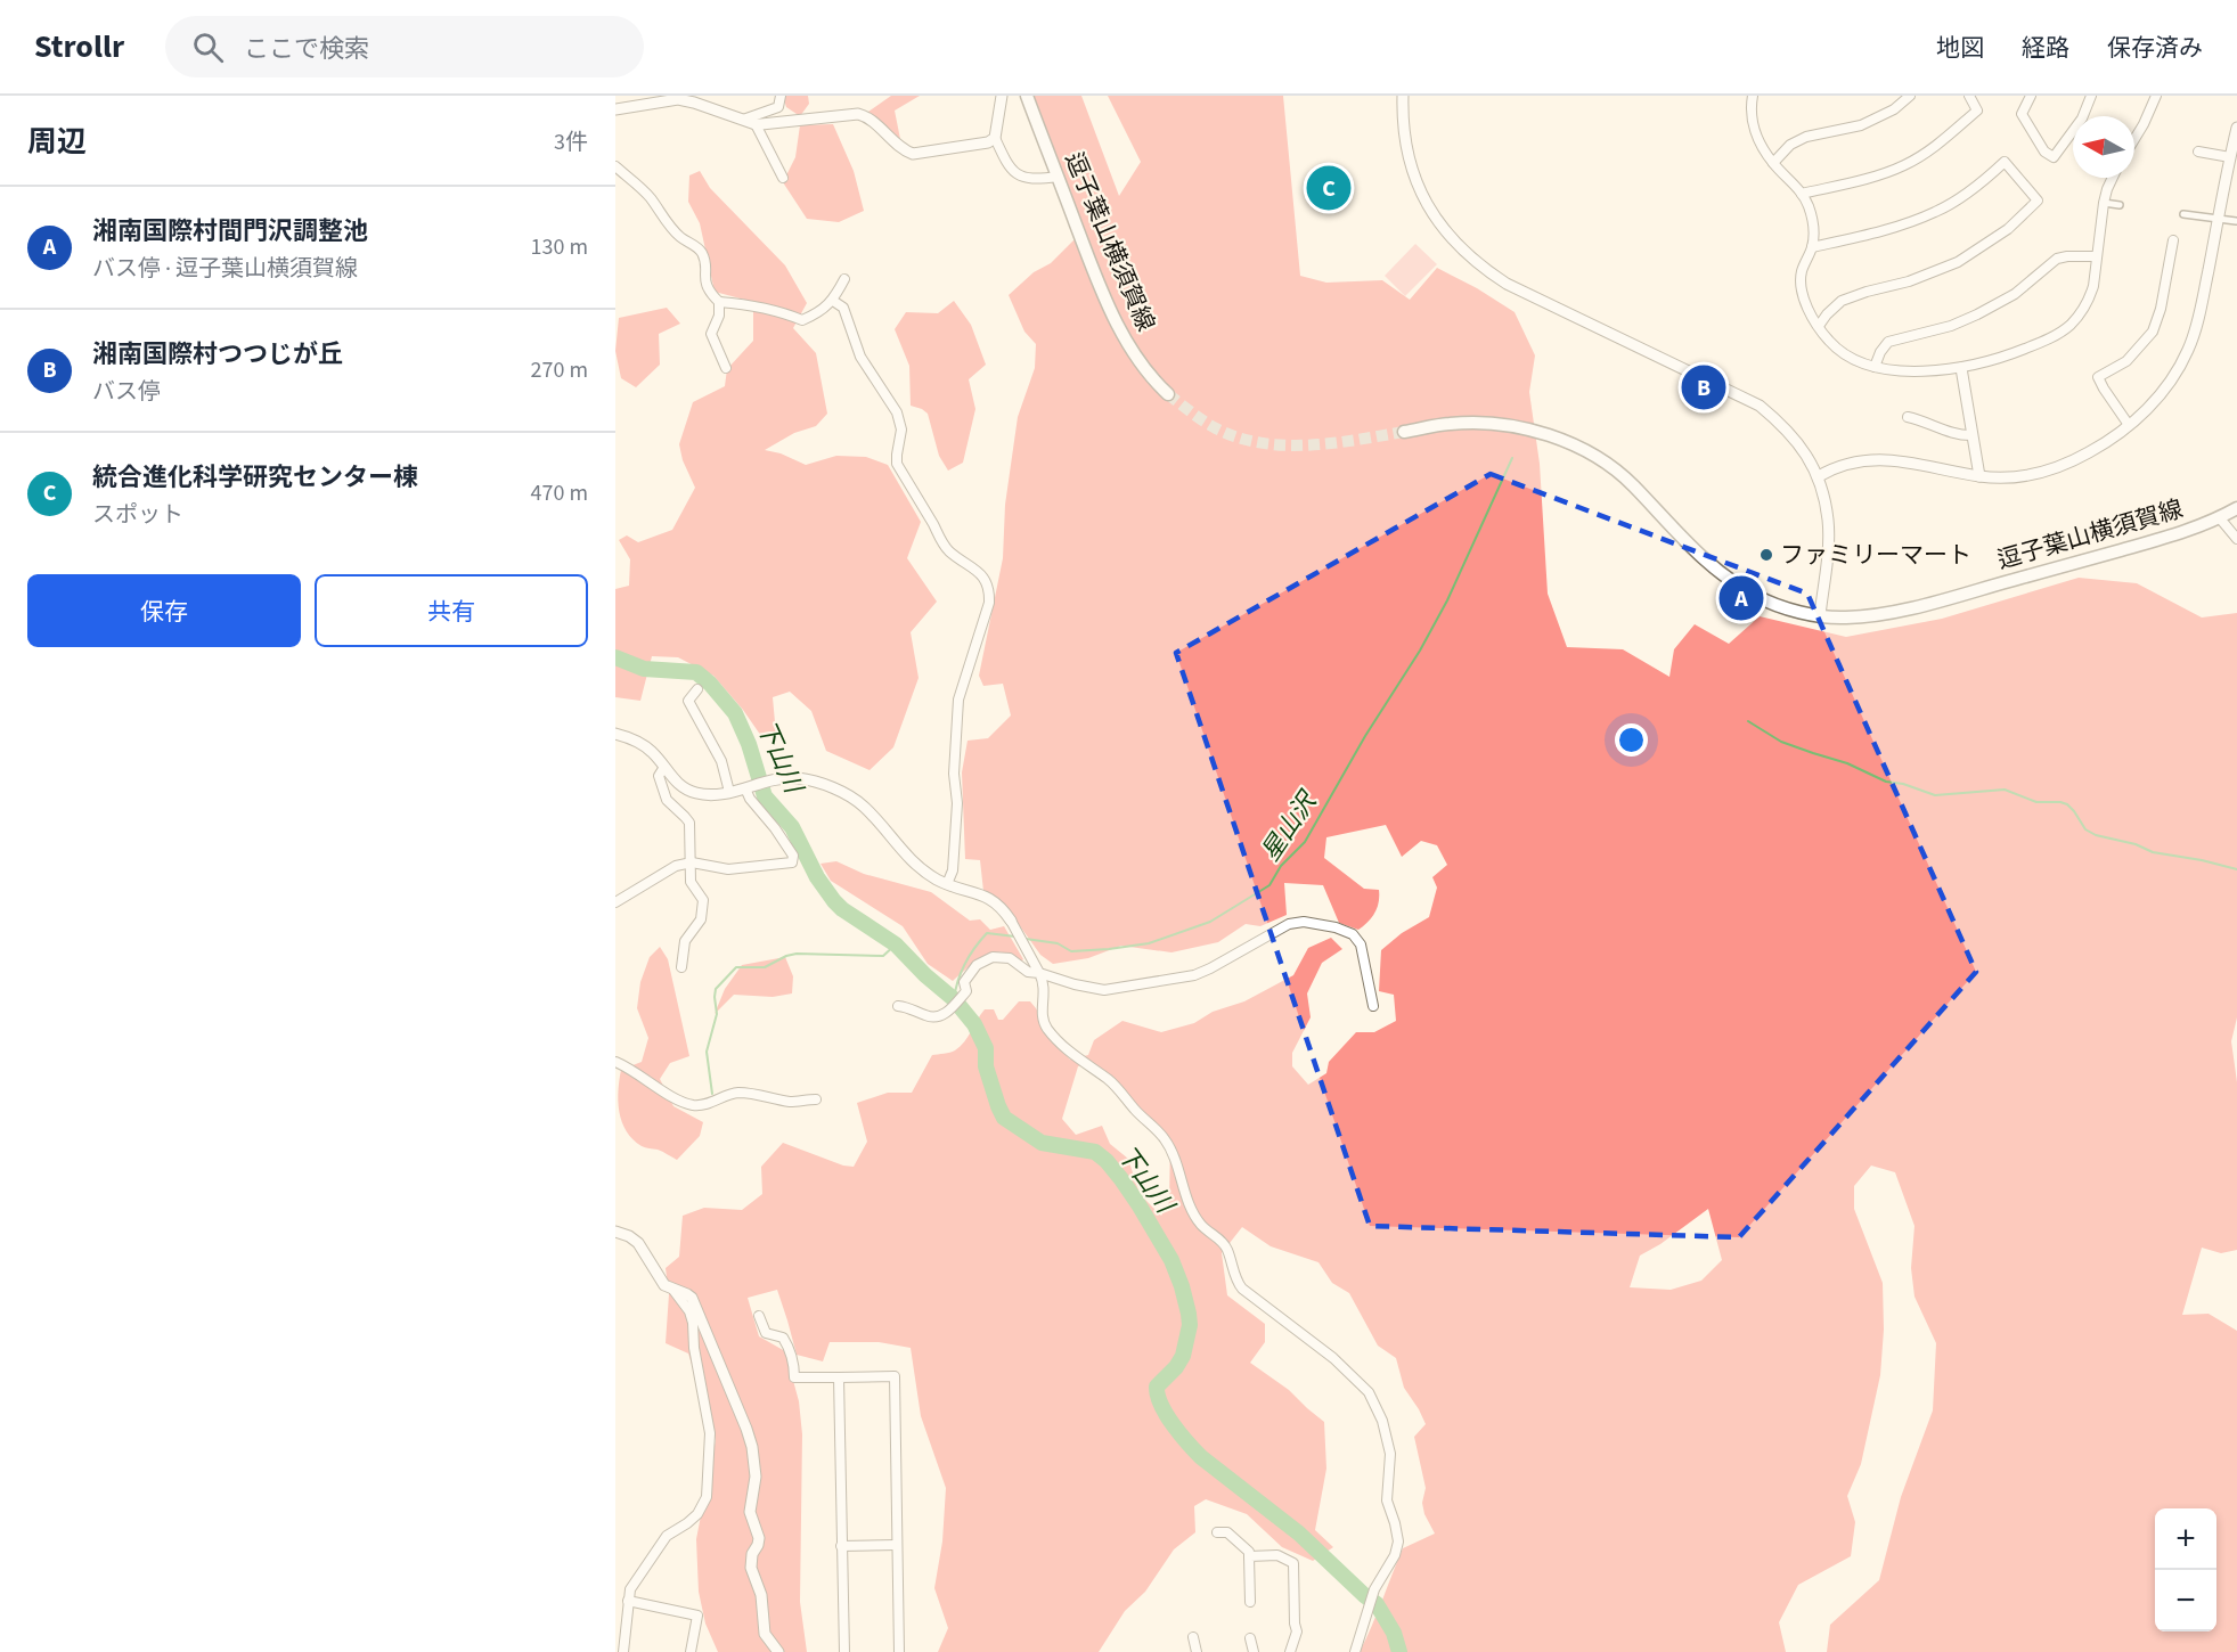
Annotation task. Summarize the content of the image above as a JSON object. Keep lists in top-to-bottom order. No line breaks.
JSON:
{"streets":{"main road":["逗子葉山横須賀線"]},"water":["下山川","星山沢"],"places":["ファミリーマート"],"north":"left","page":{"header":"Strollr","search":"ここで検索","nav":["地図","経路","保存済み"],"heading":["周辺","3件"],"pins":["C","B","A"],"list":[{"mark":"A","name":"湘南国際村間門沢調整池","note":"バス停 · 逗子葉山横須賀線","value":"130 m"},{"mark":"B","name":"湘南国際村つつじが丘","note":"バス停","value":"270 m"},{"mark":"C","name":"統合進化科学研究センター棟","note":"スポット","value":"470 m"}],"buttons":["保存","共有"],"map_buttons":["+","−"]}}
